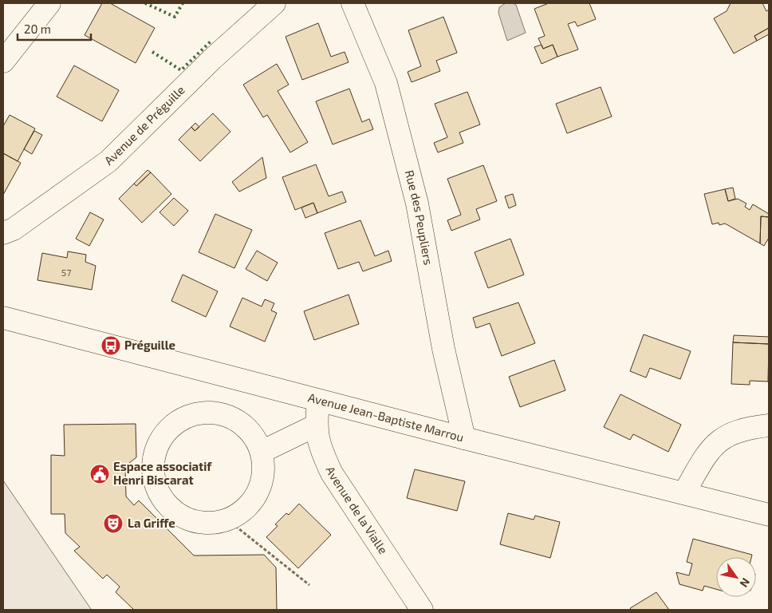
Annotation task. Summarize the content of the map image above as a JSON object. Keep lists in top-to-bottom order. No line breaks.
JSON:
{"streets":{"street":["Avenue de Préguille","Rue des Peupliers","Avenue Jean-Baptiste Marrou","Avenue de la Vialle"]},"crossings":[["Rue des Peupliers","Avenue Jean-Baptiste Marrou"],["Avenue Jean-Baptiste Marrou","Avenue de la Vialle"]],"places":{"bus stop":["Préguille"],"public building":["Espace associatif Henri Biscarat"],"theatre":["La Griffe"]},"house_numbers":["57"],"scale_bar":"20 m","north":"bottom right"}
